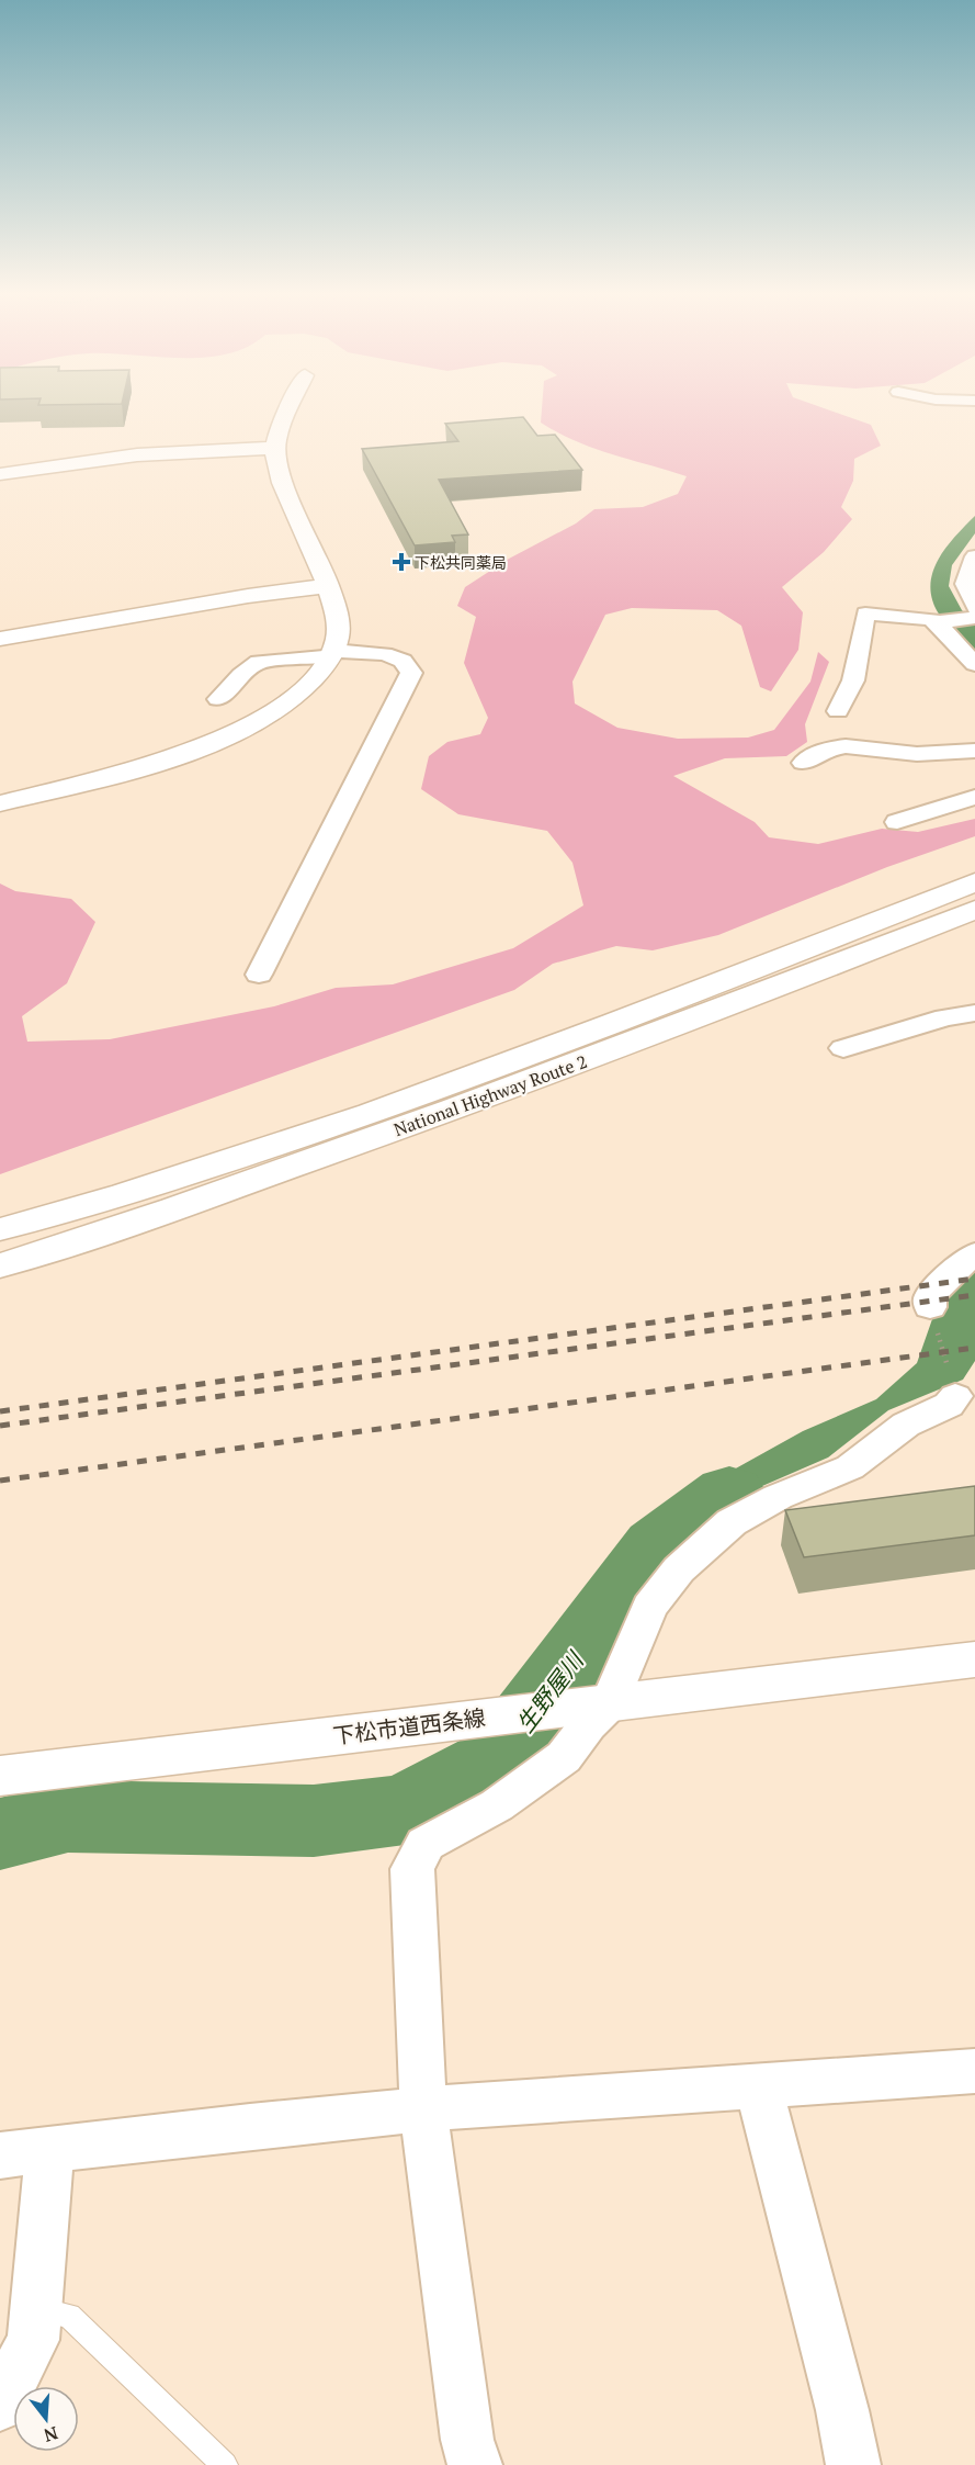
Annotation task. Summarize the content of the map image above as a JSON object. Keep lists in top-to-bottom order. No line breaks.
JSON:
{"streets":{"main road":["National Highway Route 2","下松市道西条線"]},"water":["生野屋川"],"places":{"health":["下松共同薬局"]},"north":"bottom"}
